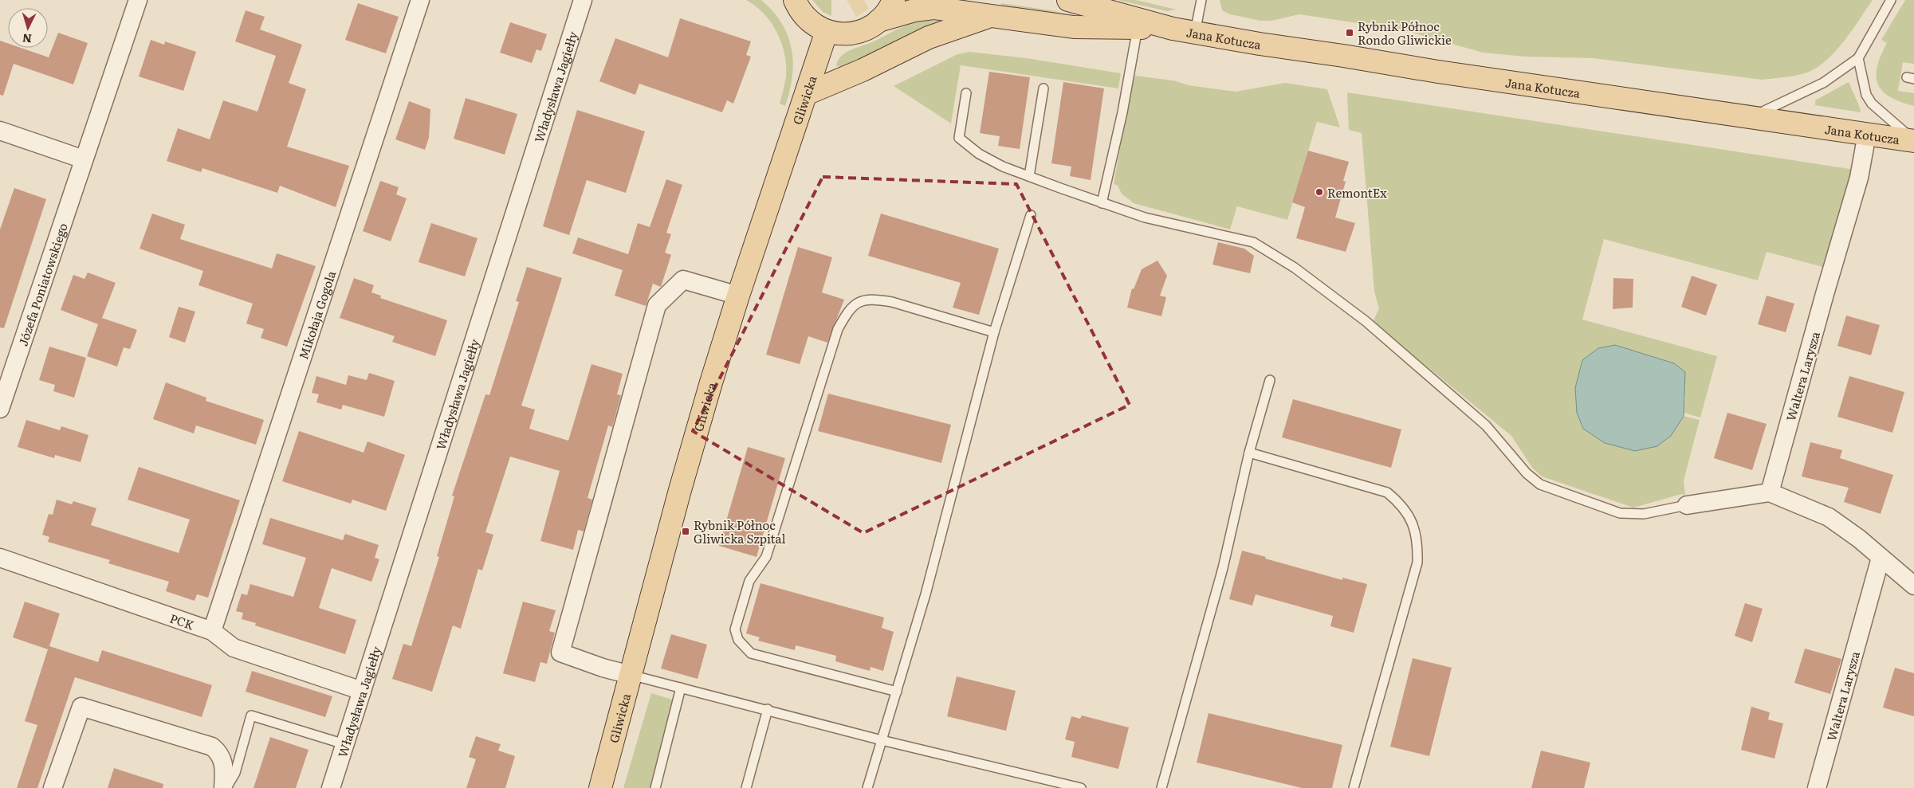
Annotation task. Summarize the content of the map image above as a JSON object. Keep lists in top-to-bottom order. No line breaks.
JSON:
{"streets":{"main road":["Jana Kotucza","Gliwicka"],"street":["Władysława Jagiełły","Józefa Poniatowskiego","Mikołaja Gogola","Waltera Larysza","PCK"]},"crossings":[["Jana Kotucza","Waltera Larysza"],["Władysława Jagiełły","PCK"],["Mikołaja Gogola","PCK"]],"places":{"transit":["Rybnik Północ Rondo Gliwickie","Rybnik Północ Gliwicka Szpital"],"other":["RemontEx"]},"north":"bottom"}
